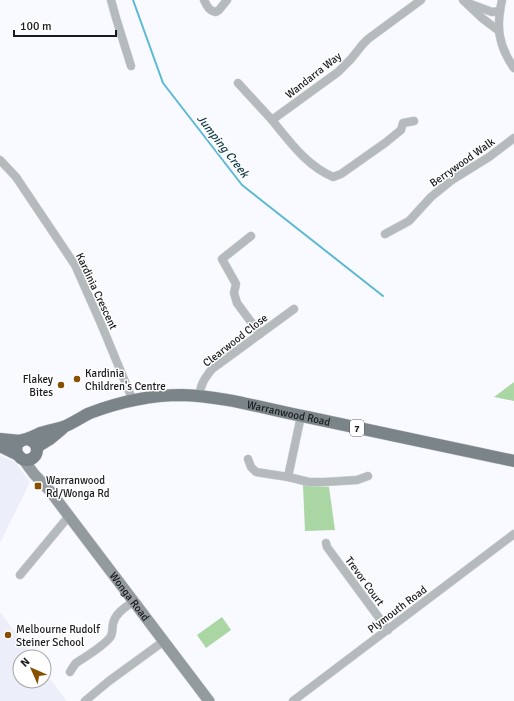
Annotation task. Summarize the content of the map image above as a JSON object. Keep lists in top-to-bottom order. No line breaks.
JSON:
{"streets":{"main road":["Warranwood Road","7","Wonga Road"],"street":["Wandarra Way","Berrywood Walk","Kardinia Crescent","Clearwood Close","Trevor Court","Plymouth Road"]},"crossings":[["Kardinia Crescent","Warranwood Road"],["Clearwood Close","Warranwood Road"],["Warranwood Road","7"],["Warranwood Road","Wonga Road"],["Trevor Court","Plymouth Road"]],"water":["Jumping Creek"],"places":{"other":["Kardinia Children's Centre","Flakey Bites","Melbourne Rudolf Steiner School"],"transit":["Warranwood Rd/Wonga Rd"]},"scale_bar":"100 m","north":"top left"}
